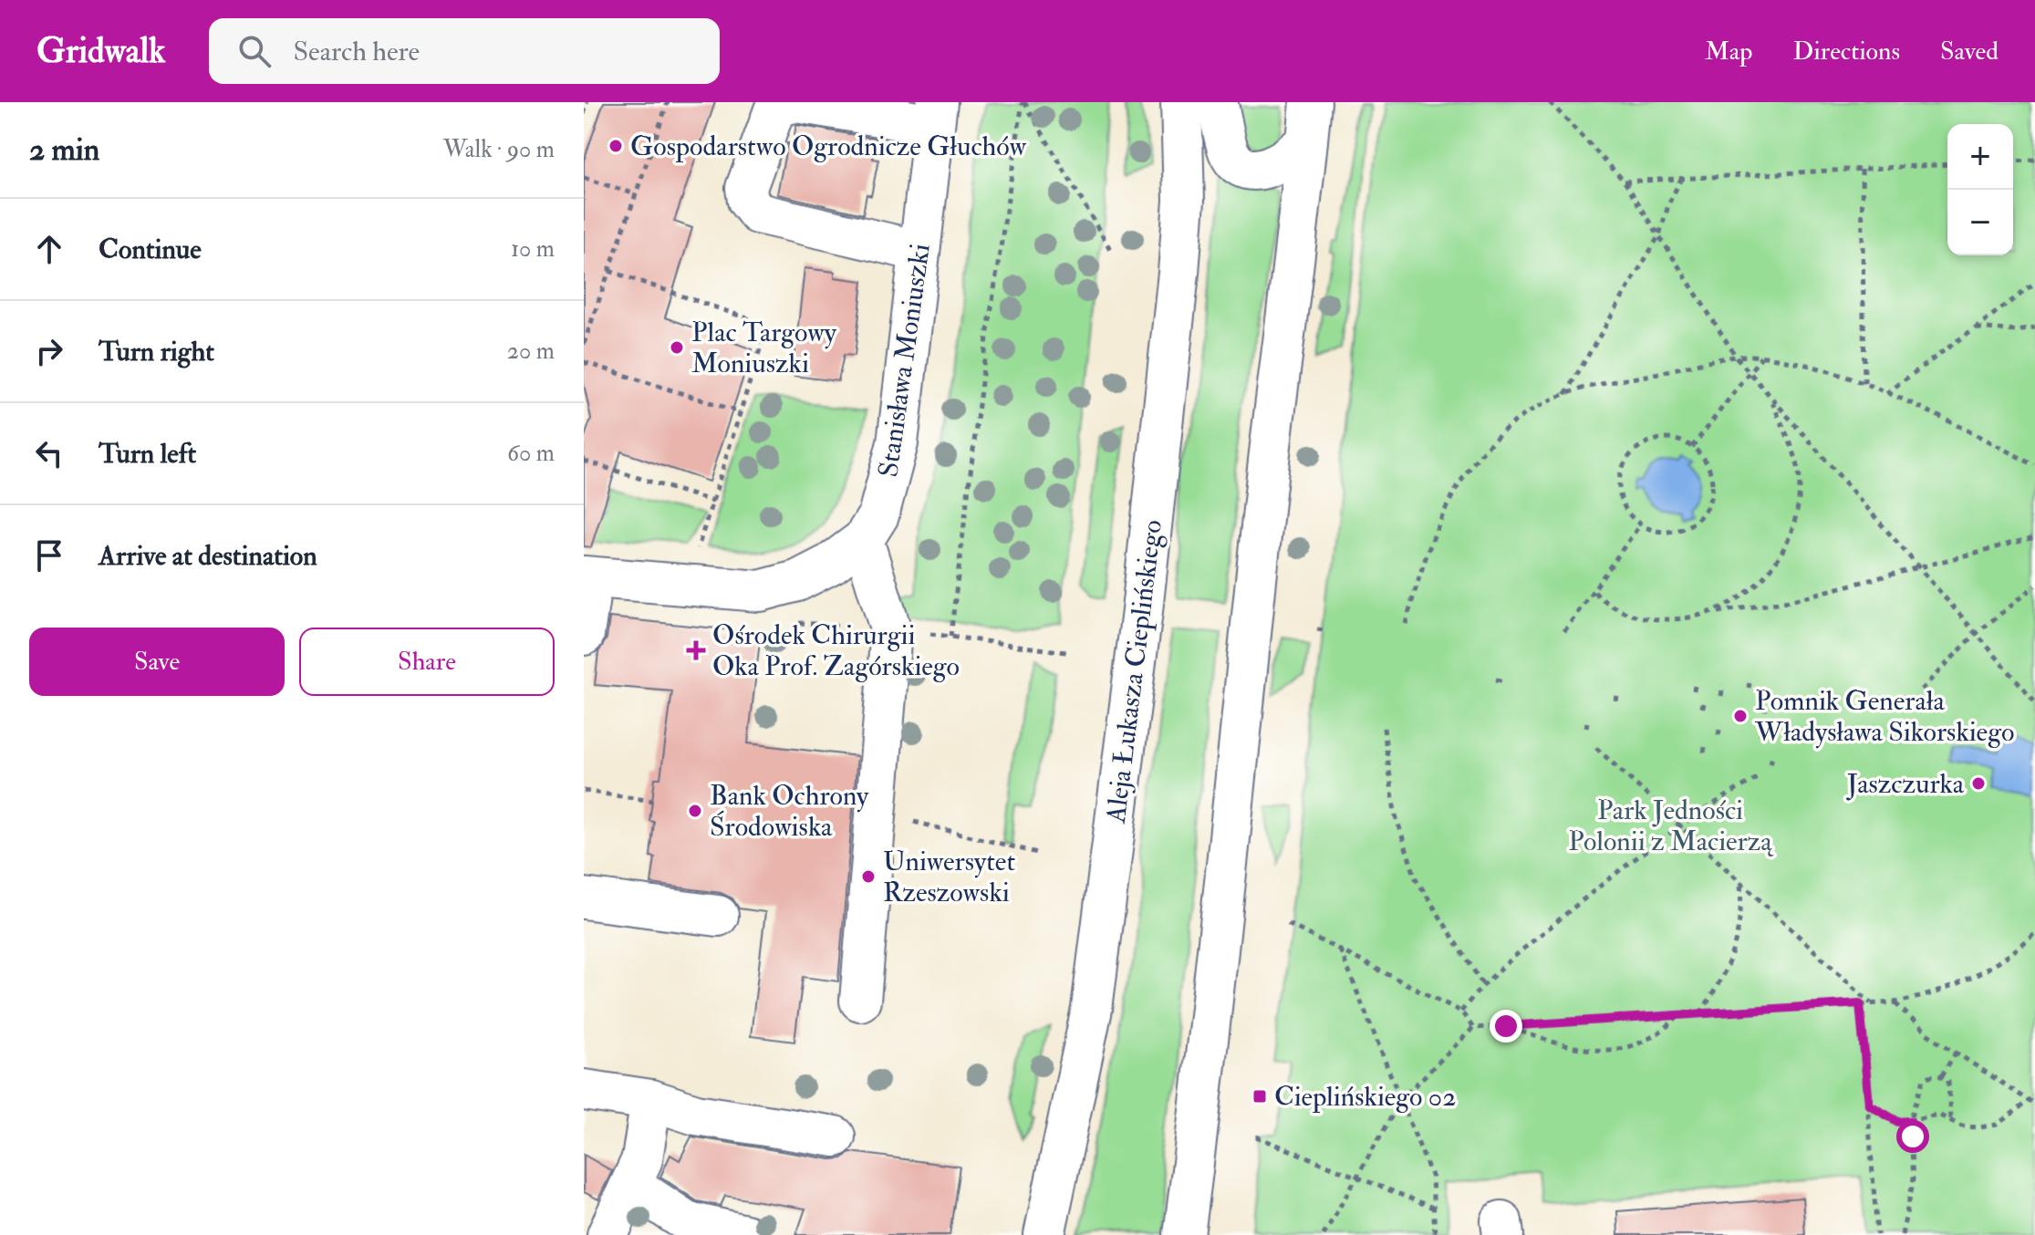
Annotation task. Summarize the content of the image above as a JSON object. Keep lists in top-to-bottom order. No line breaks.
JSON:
{"streets":{"main road":["Stanisława Moniuszki","Aleja Łukasza Cieplińskiego"]},"parks":["Park Jedności Polonii z Macierzą"],"places":{"other":["Gospodarstwo Ogrodnicze Głuchów","Plac Targowy Moniuszki","Pomnik Generała Władysława Sikorskiego","Jaszczurka","Bank Ochrony Środowiska","Uniwersytet Rzeszowski"],"health":["Ośrodek Chirurgii Oka Prof. Zagórskiego"],"transit":["Cieplińskiego 02"]},"page":{"header":"Gridwalk","search":"Search here","nav":["Map","Directions","Saved"],"heading":["2 min","Walk · 90 m"],"map_buttons":["+","−"],"list":[["Continue","10 m"],["Turn right","20 m"],["Turn left","60 m"],"Arrive at destination"],"buttons":["Save","Share"]}}
